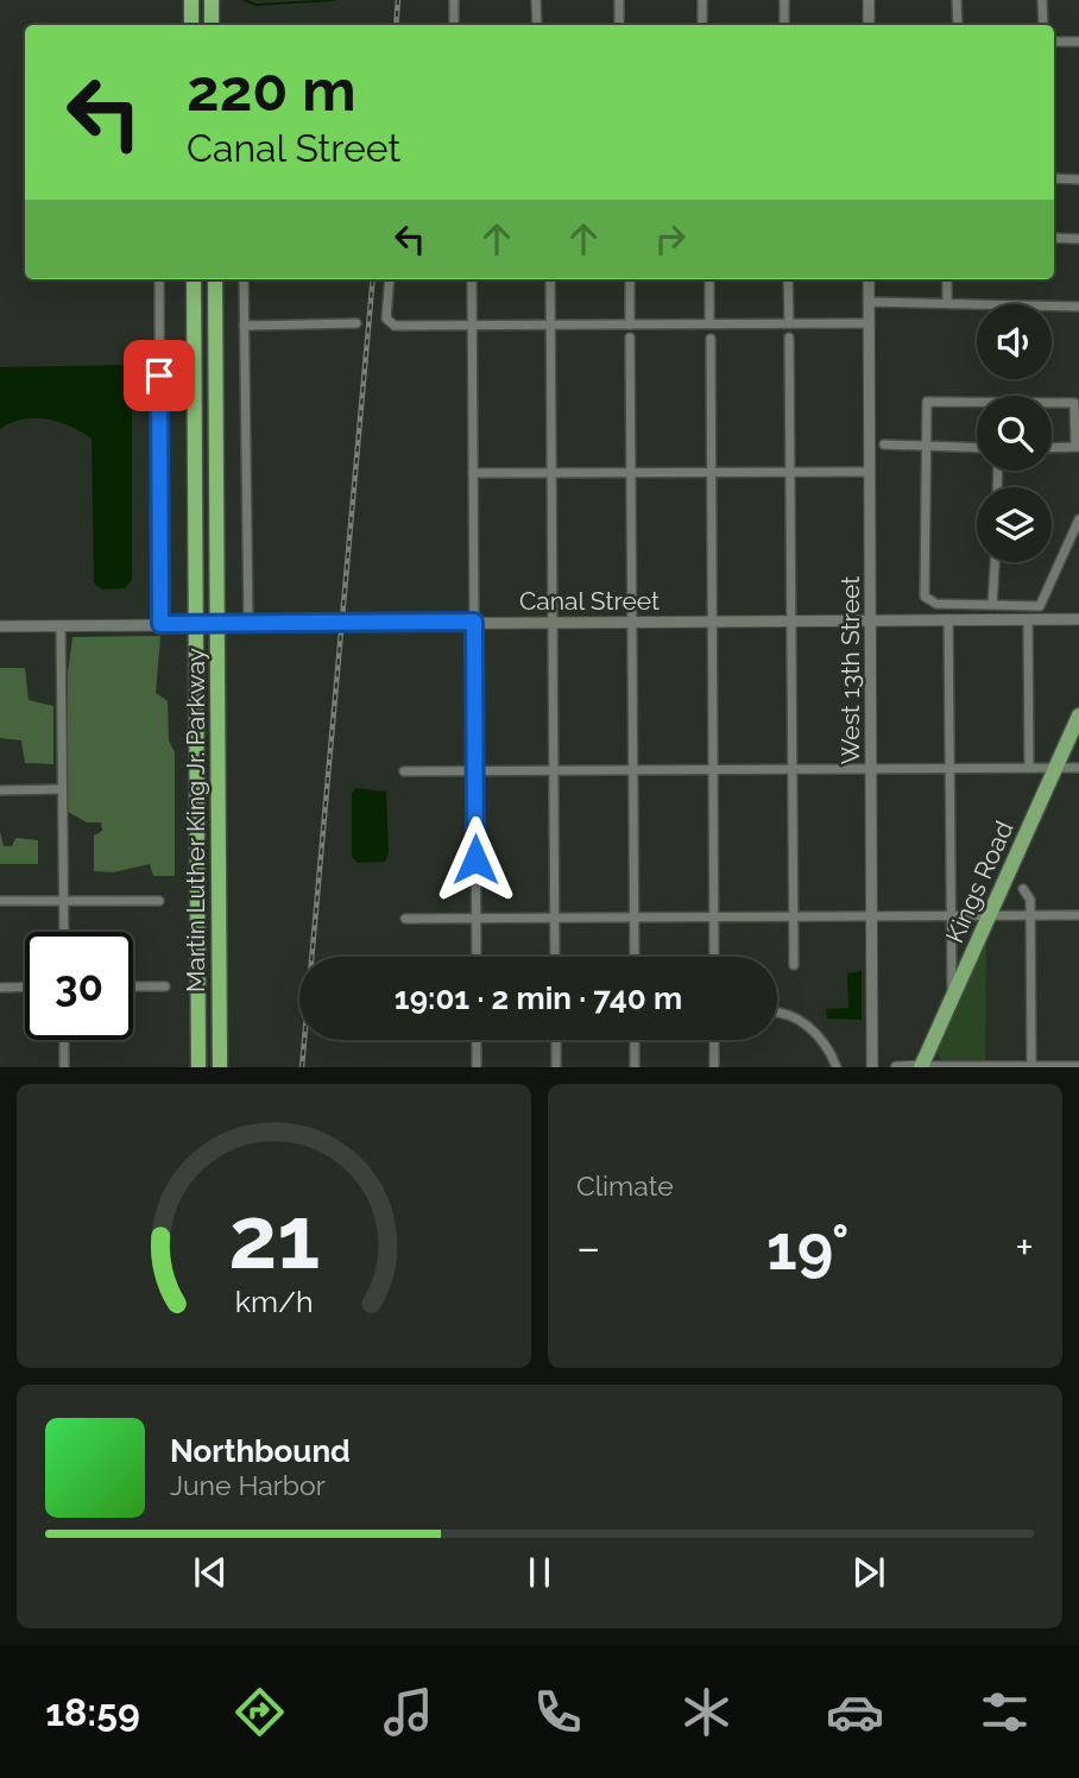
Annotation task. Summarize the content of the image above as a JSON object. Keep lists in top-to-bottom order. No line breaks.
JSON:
{"streets":{"highway":["Martin Luther King Jr. Parkway"],"main road":["Kings Road"],"street":["Canal Street","West 13th Street"]},"crossings":[["Canal Street","West 13th Street"],["Canal Street","Martin Luther King Jr. Parkway"]],"page":{"turn":["220 m","Canal Street"],"limit":"30","trip":"19:01 · 2 min · 740 m","tile":"Climate","heat":["−","19°","+"],"song":["Northbound","June Harbor"],"tabs":"18:59","gauge":["21","km/h"]}}
